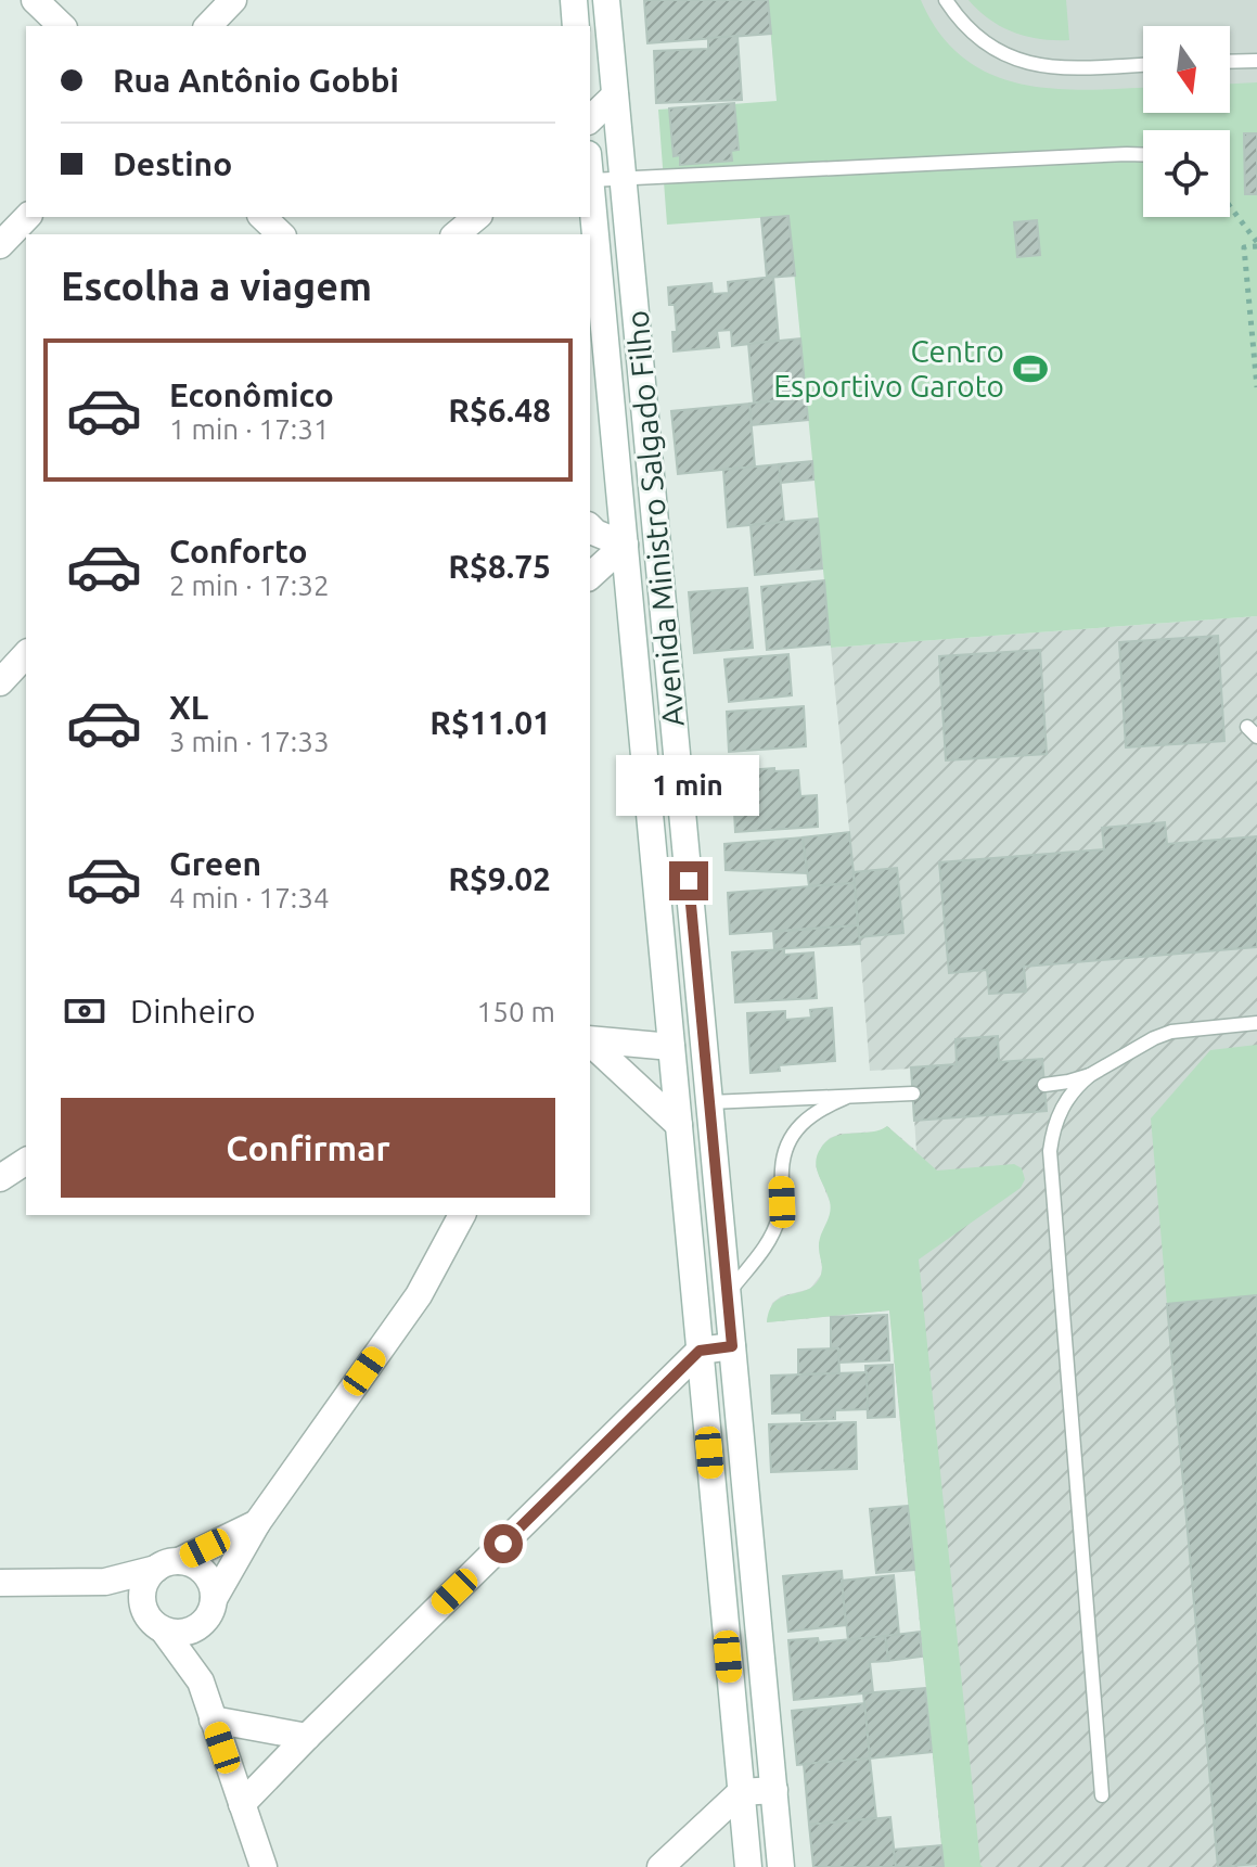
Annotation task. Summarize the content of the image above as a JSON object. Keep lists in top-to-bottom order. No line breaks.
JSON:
{"streets":{"main road":["Avenida Ministro Salgado Filho"]},"places":{"sports":["Centro Esportivo Garoto"]},"north":"bottom","page":{"banner":["Rua Antônio Gobbi","Destino"],"heading":"Escolha a viagem","list":[{"name":"Econômico","note":"1 min · 17:31","value":"R$6.48"},{"name":"Conforto","note":"2 min · 17:32","value":"R$8.75"},{"name":"XL","note":"3 min · 17:33","value":"R$11.01"},{"name":"Green","note":"4 min · 17:34","value":"R$9.02"}],"bubble":"1 min","pay":["Dinheiro","150 m"],"buttons":"Confirmar"}}
